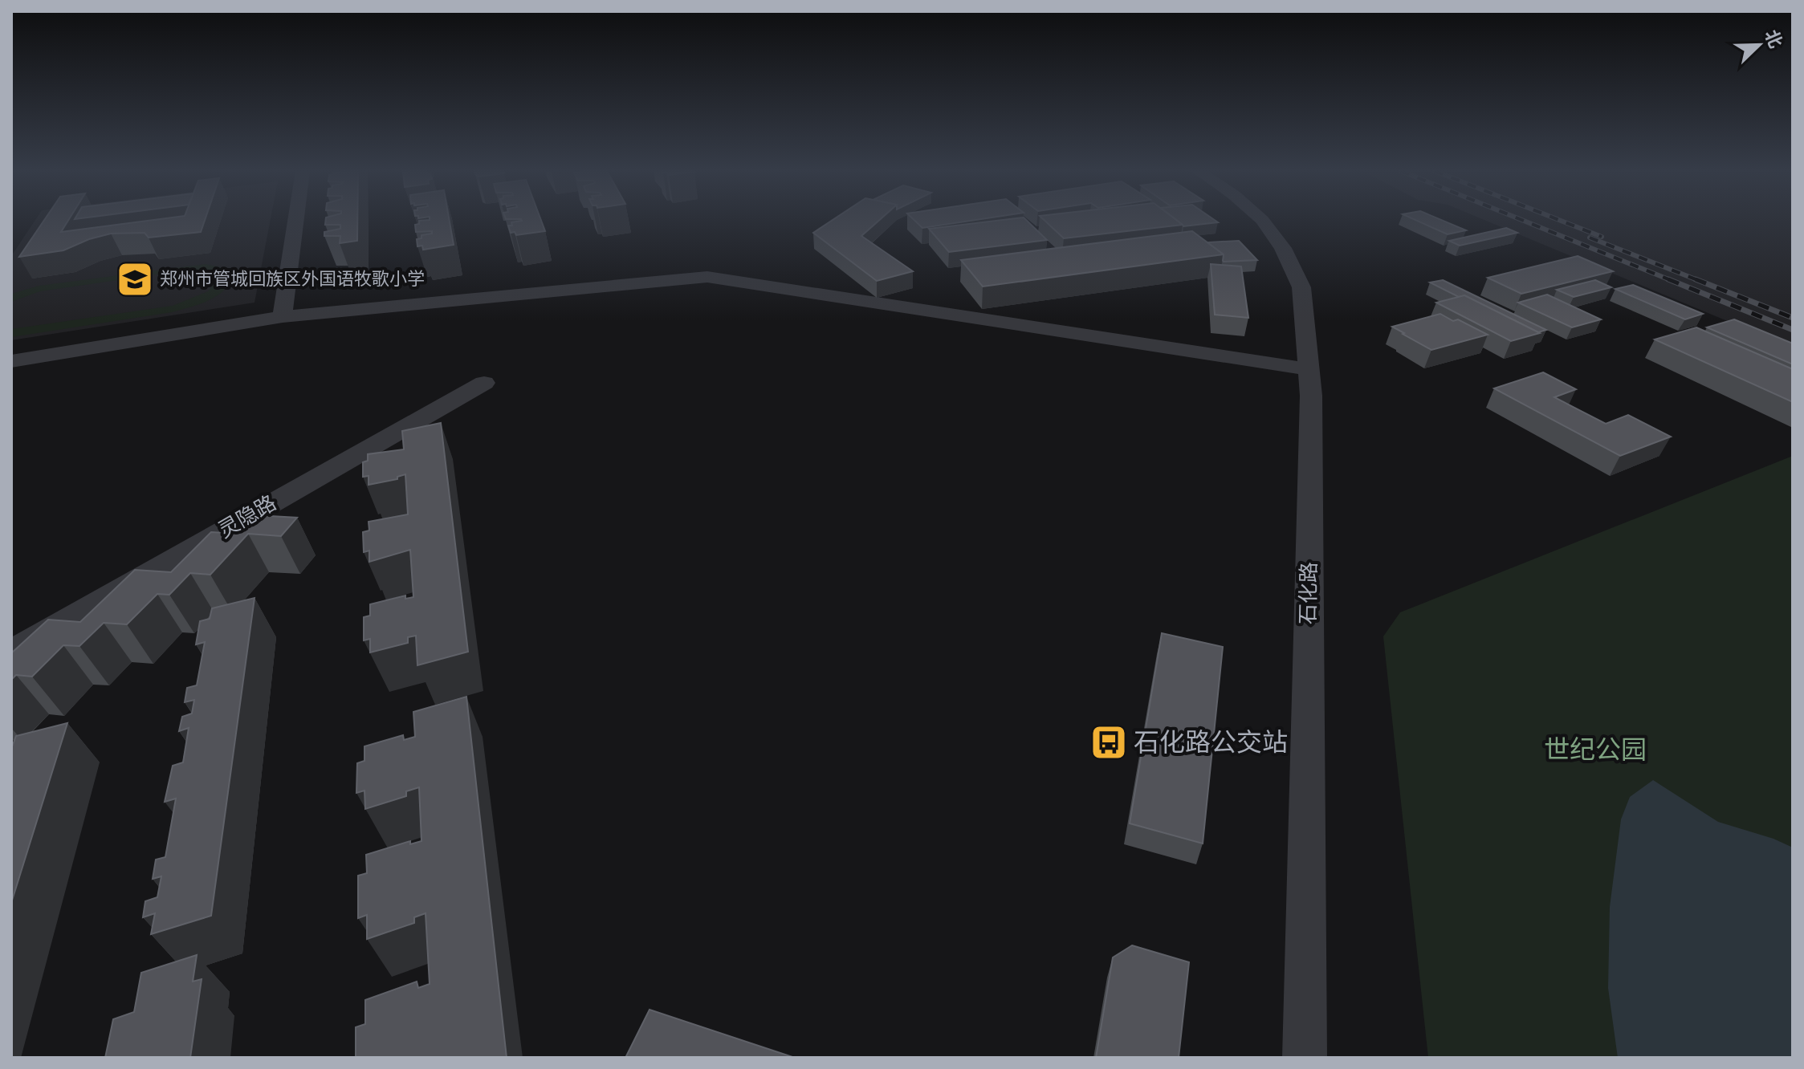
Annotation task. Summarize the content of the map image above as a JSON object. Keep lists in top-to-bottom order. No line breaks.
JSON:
{"streets":{"street":["灵隐路","石化路"]},"parks":["世纪公园"],"places":{"school or university":["郑州市管城回族区外国语牧歌小学"],"bus stop":["石化路公交站"]},"north":"top right"}
